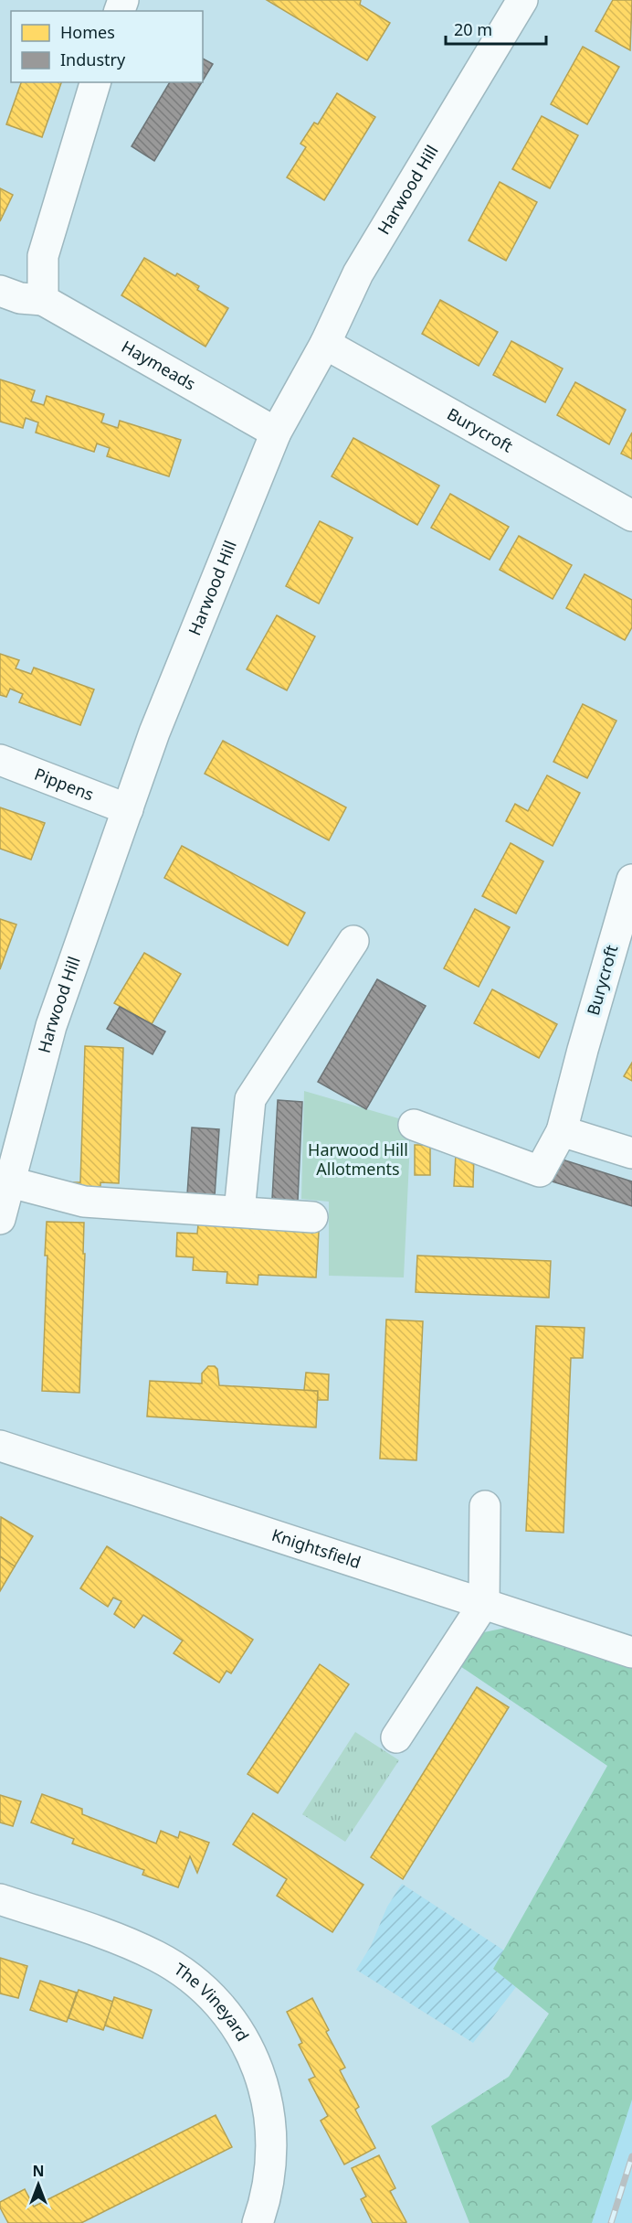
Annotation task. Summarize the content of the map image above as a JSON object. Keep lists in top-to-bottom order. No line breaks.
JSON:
{"streets":{"street":["Harwood Hill","Haymeads","Burycroft","Pippens","Knightsfield","The Vineyard"]},"crossings":[["Harwood Hill","Haymeads"],["Harwood Hill","Burycroft"],["Harwood Hill","Pippens"]],"parks":["Harwood Hill Allotments"],"legend":["Homes","Industry"],"scale_bar":"20 m","north":"top"}
